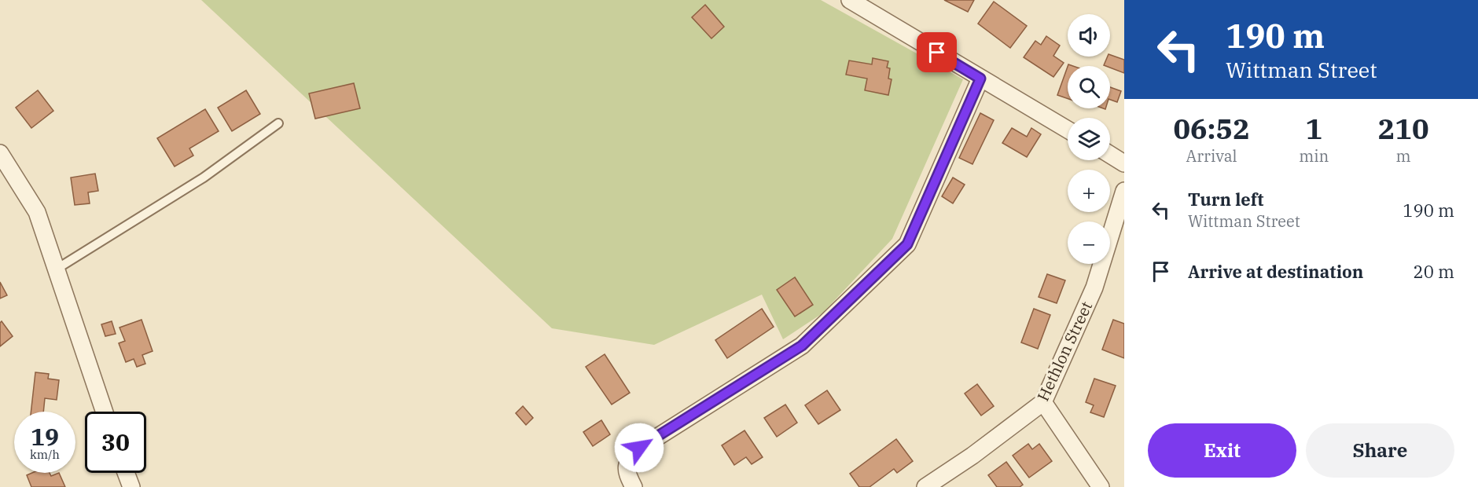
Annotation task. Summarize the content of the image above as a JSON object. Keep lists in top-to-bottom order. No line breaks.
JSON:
{"streets":{"street":["Hethlon Street"]},"page":{"turn":["190 m","Wittman Street"],"map_buttons":["+","−"],"eta":["06:52","Arrival","1","min","210","m"],"list":[{"name":"Turn left","note":"Wittman Street","value":"190 m"},{"name":"Arrive at destination","value":"20 m"}],"speed":"19 km/h","limit":"30","buttons":["Exit","Share"]}}
